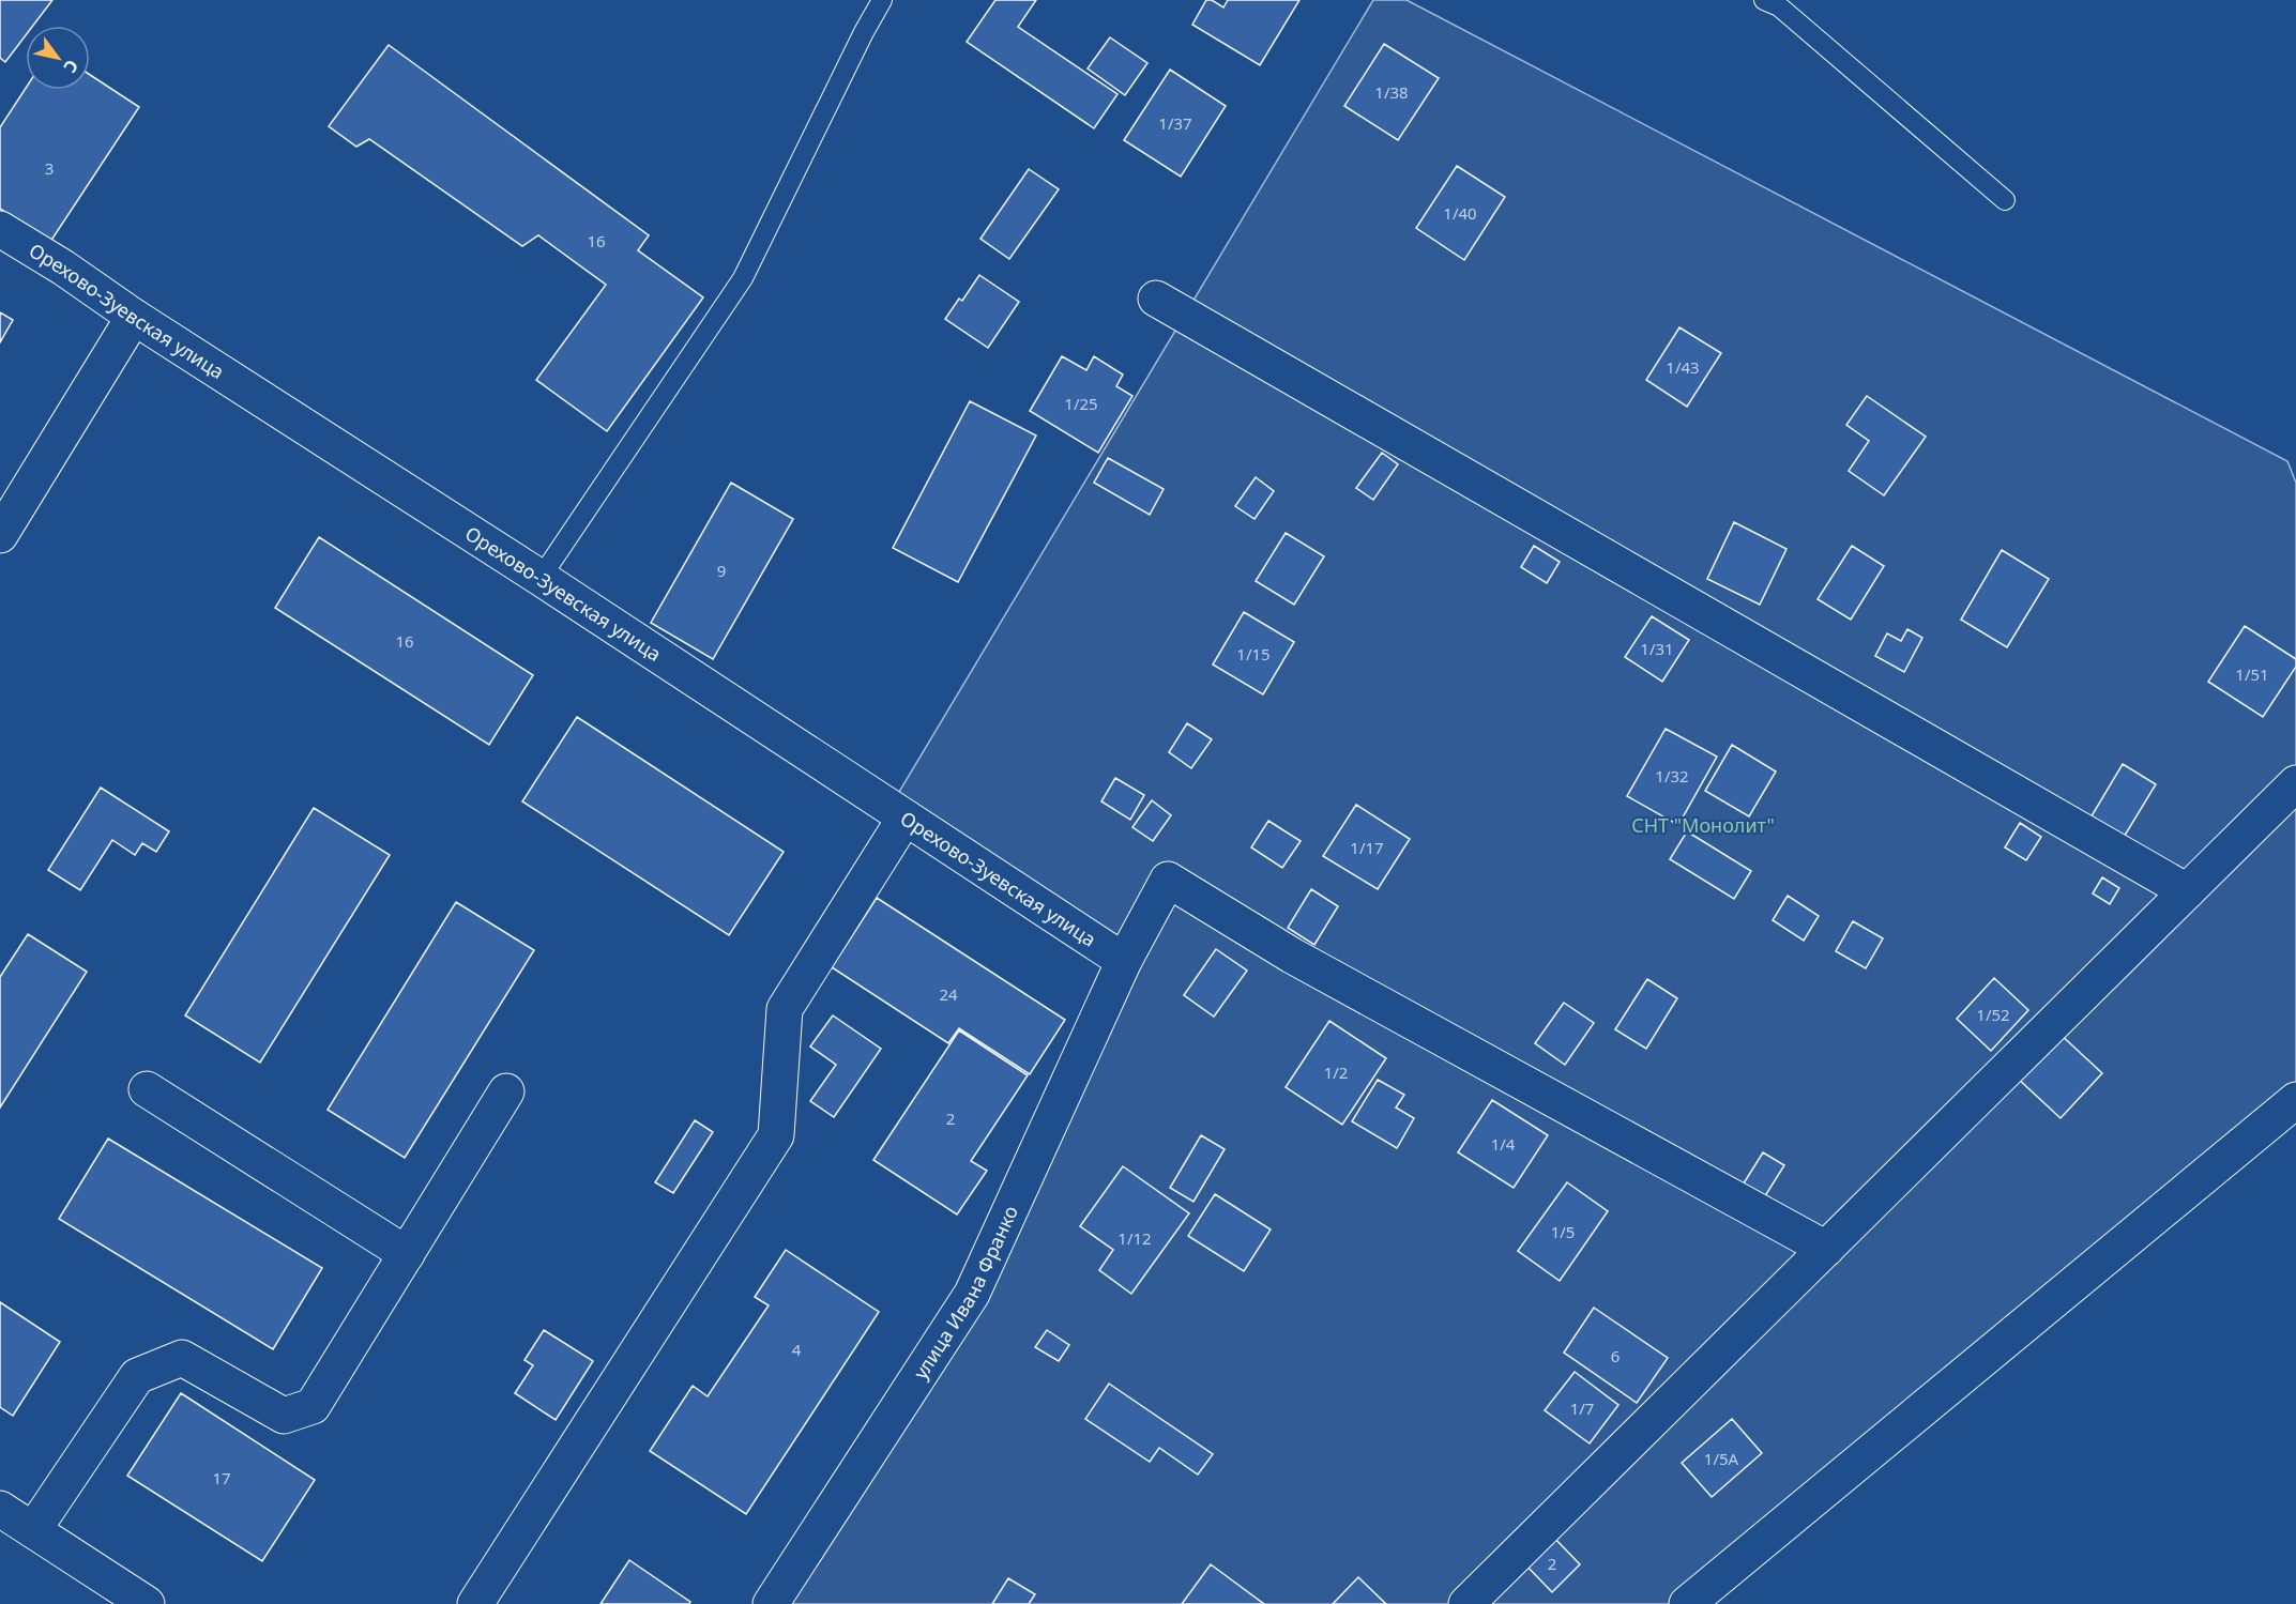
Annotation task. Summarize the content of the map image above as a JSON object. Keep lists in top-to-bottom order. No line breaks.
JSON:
{"streets":{"street":["Орехово-Зуевская улица","улица Ивана Франко"]},"crossings":[["Орехово-Зуевская улица","улица Ивана Франко"]],"parks":["СНТ \"Монолит\""],"house_numbers":["1/38","1/37","3","1/40","16","1/43","1/25","9","16","1/31","1/15","1/51","1/32","1/17","24","1/52","1/2","2","1/4","1/5","1/12","4","6","1/7","1/5А","17","2"],"north":"bottom right"}
